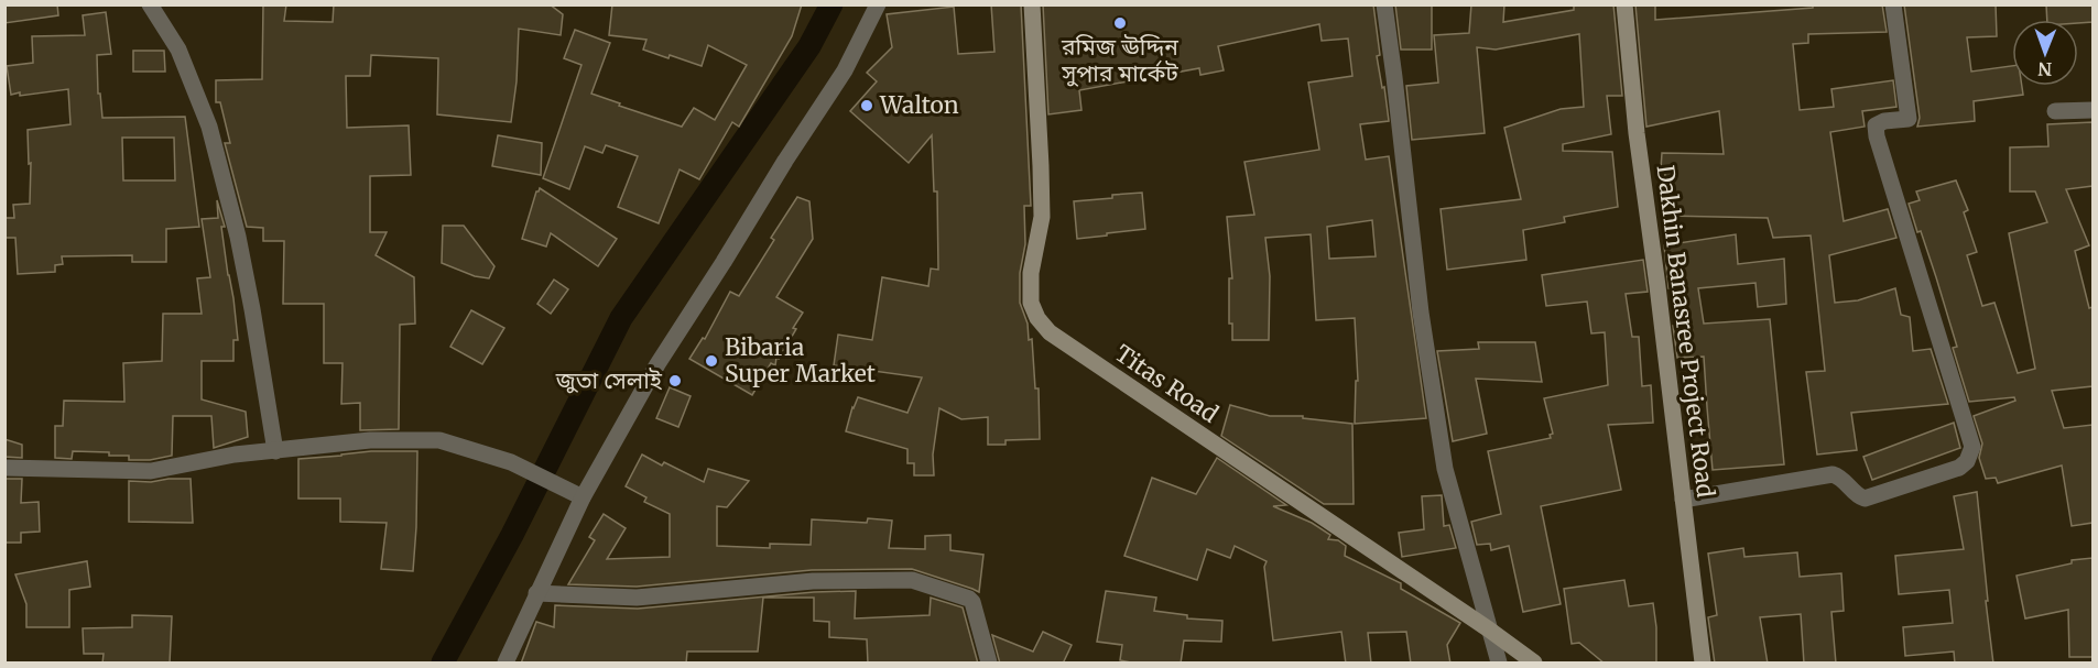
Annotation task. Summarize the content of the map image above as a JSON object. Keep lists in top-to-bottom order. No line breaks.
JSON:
{"streets":{"street":["Dakhin Banasree Project Road","Titas Road"]},"places":["রমিজ ঊদ্দিন সুপার মার্কেট","Walton","Bibaria Super Market","জুতা সেলাই"],"north":"bottom"}
